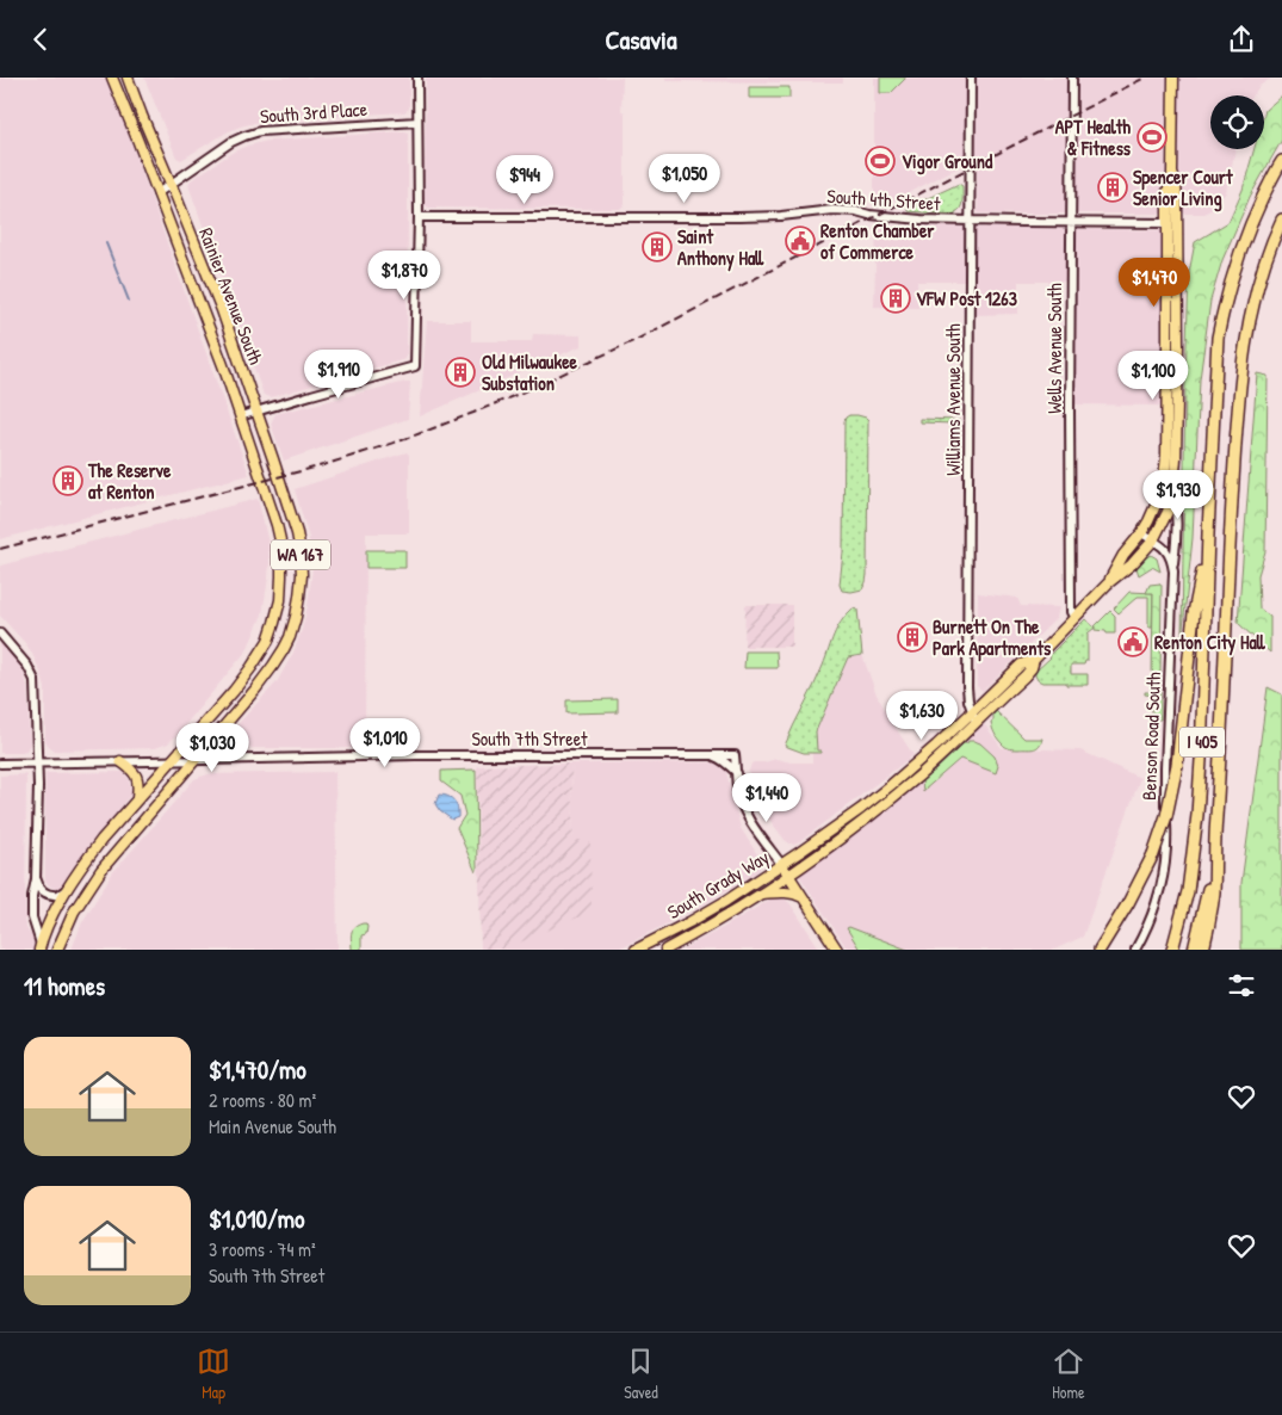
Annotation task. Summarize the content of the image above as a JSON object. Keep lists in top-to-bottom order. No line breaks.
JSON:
{"streets":{"highway":["I 405"],"main road":["Rainier Avenue South","WA 167","South Grady Way"],"street":["South 3rd Place","South 4th Street","Wells Avenue South","Williams Avenue South","Benson Road South","South 7th Street"]},"crossings":[["South 3rd Place","Rainier Avenue South"],["South 4th Street","Wells Avenue South"],["South 4th Street","Williams Avenue South"],["South 4th Street","South Grady Way"],["Rainier Avenue South","South 7th Street"],["Wells Avenue South","South Grady Way"],["Williams Avenue South","South Grady Way"],["Benson Road South","South Grady Way"]],"places":{"sports":["APT Health & Fitness","Vigor Ground"],"building":["Spencer Court Senior Living","Saint Anthony Hall","VFW Post 1263","Old Milwaukee Substation","The Reserve at Renton","Burnett On The Park Apartments"],"public building":["Renton Chamber of Commerce","Renton City Hall"]},"page":{"header":"Casavia","price":["$1,050","$944","$1,870","$1,470","$1,910","$1,100","$1,930","$1,630","$1,010","$1,030","$1,440"],"heading":"11 homes","list":[{"name":"$1,470/mo","note":"2 rooms · 80 m² · Main Avenue South"},{"name":"$1,010/mo","note":"3 rooms · 74 m² · South 7th Street"}],"tabs":["Map","Saved","Home"]}}
